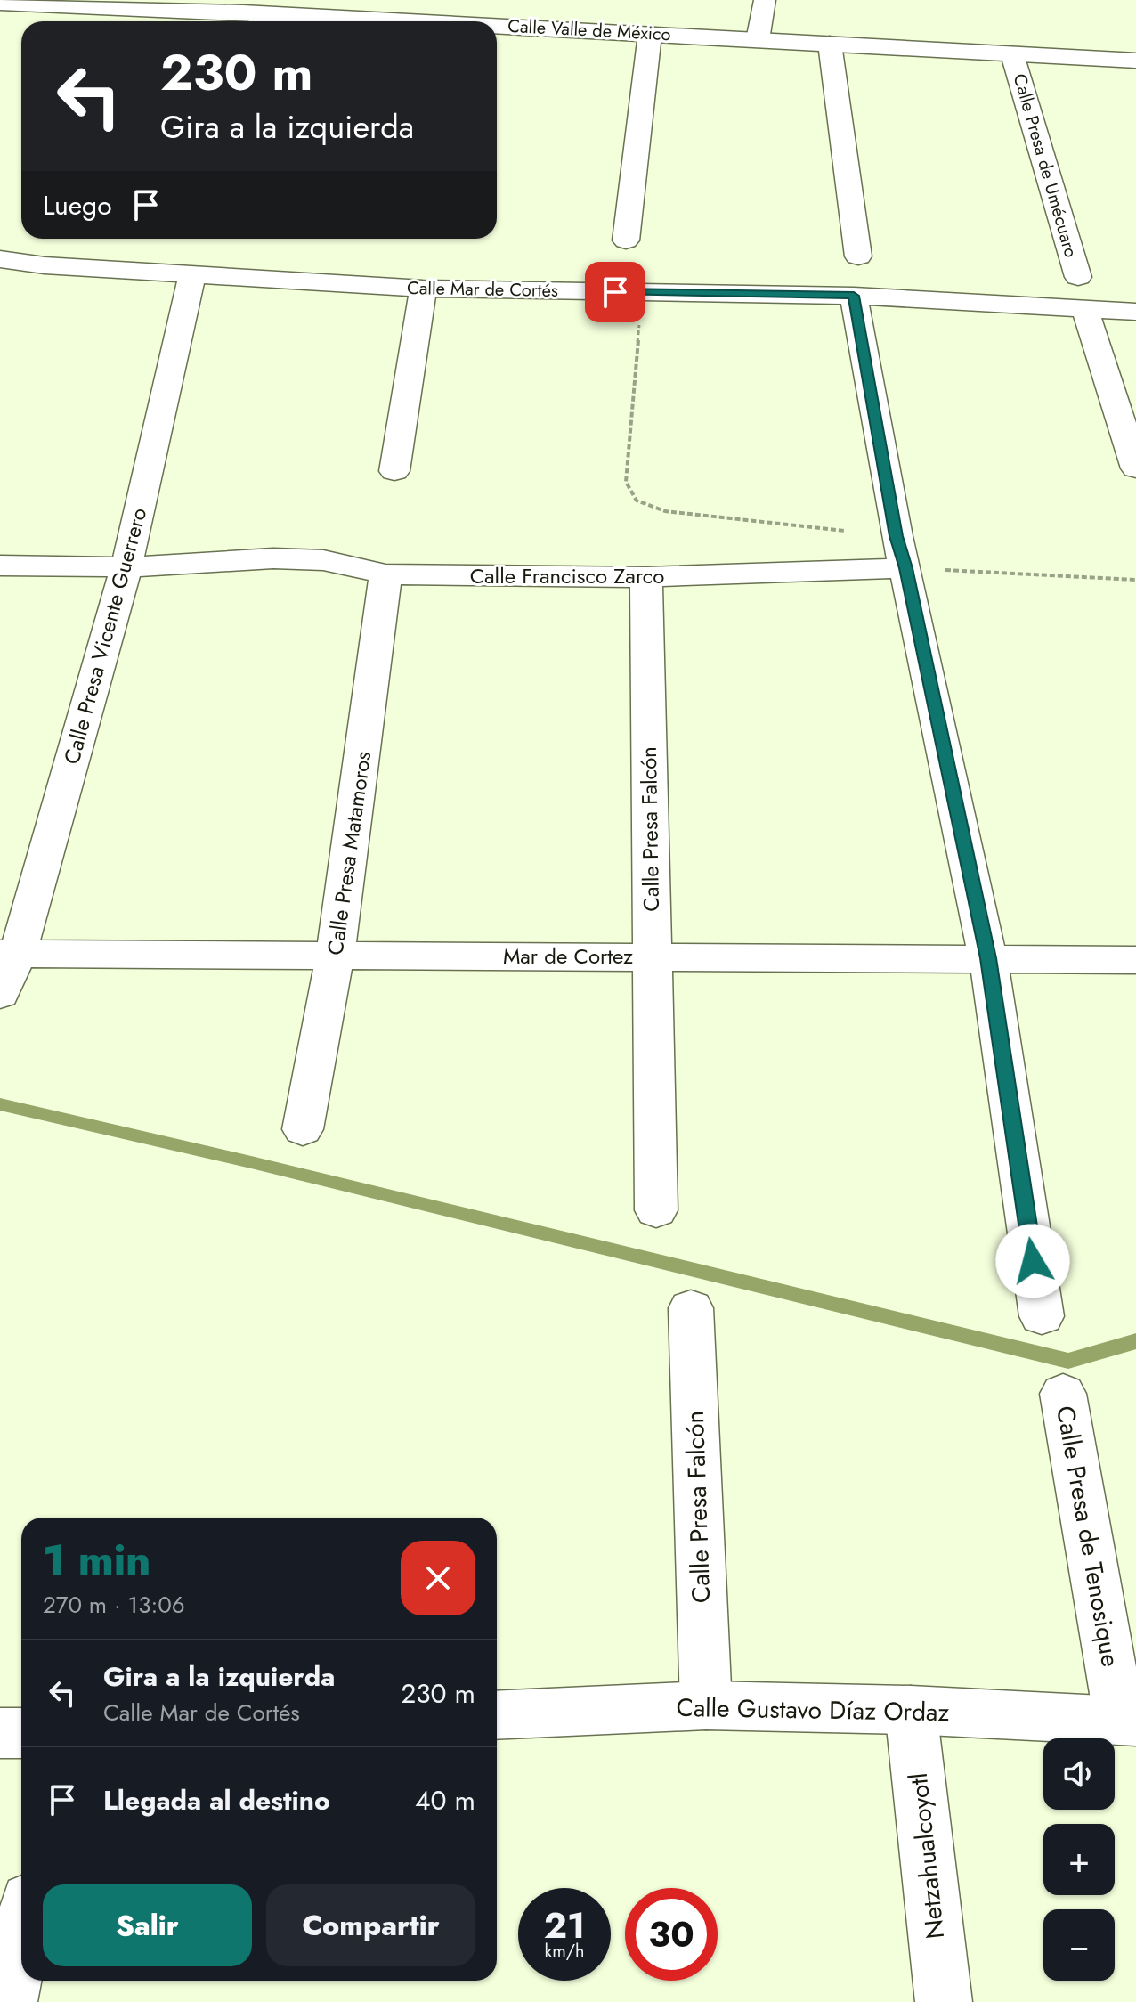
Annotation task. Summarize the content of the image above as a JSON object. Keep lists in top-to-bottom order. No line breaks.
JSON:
{"streets":{"street":["Calle Valle de México","Calle Presa de Umécuaro","Calle Mar de Cortés","Calle Francisco Zarco","Calle Presa Vicente Guerrero","Calle Presa Falcón","Calle Presa Matamoros","Mar de Cortez","Calle Presa de Tenosique","Calle Gustavo Díaz Ordaz","Netzahualcoyotl"]},"crossings":[["Calle Valle de México","Calle Presa de Umécuaro"],["Calle Mar de Cortés","Calle Presa Vicente Guerrero"],["Calle Francisco Zarco","Calle Presa Vicente Guerrero"],["Calle Francisco Zarco","Calle Presa Falcón"],["Calle Francisco Zarco","Calle Presa Matamoros"],["Calle Presa Vicente Guerrero","Mar de Cortez"],["Calle Presa Falcón","Mar de Cortez"],["Calle Presa Falcón","Calle Gustavo Díaz Ordaz"],["Calle Presa Matamoros","Mar de Cortez"],["Calle Presa de Tenosique","Calle Gustavo Díaz Ordaz"],["Calle Gustavo Díaz Ordaz","Netzahualcoyotl"]],"page":{"turn":["230 m","Gira a la izquierda"],"then":"Luego","heading":["1 min","270 m · 13:06"],"list":[{"name":"Gira a la izquierda","note":"Calle Mar de Cortés","value":"230 m"},{"name":"Llegada al destino","value":"40 m"}],"map_buttons":["+","−"],"buttons":["Salir","Compartir"],"speed":"21 km/h","limit":"30"}}
